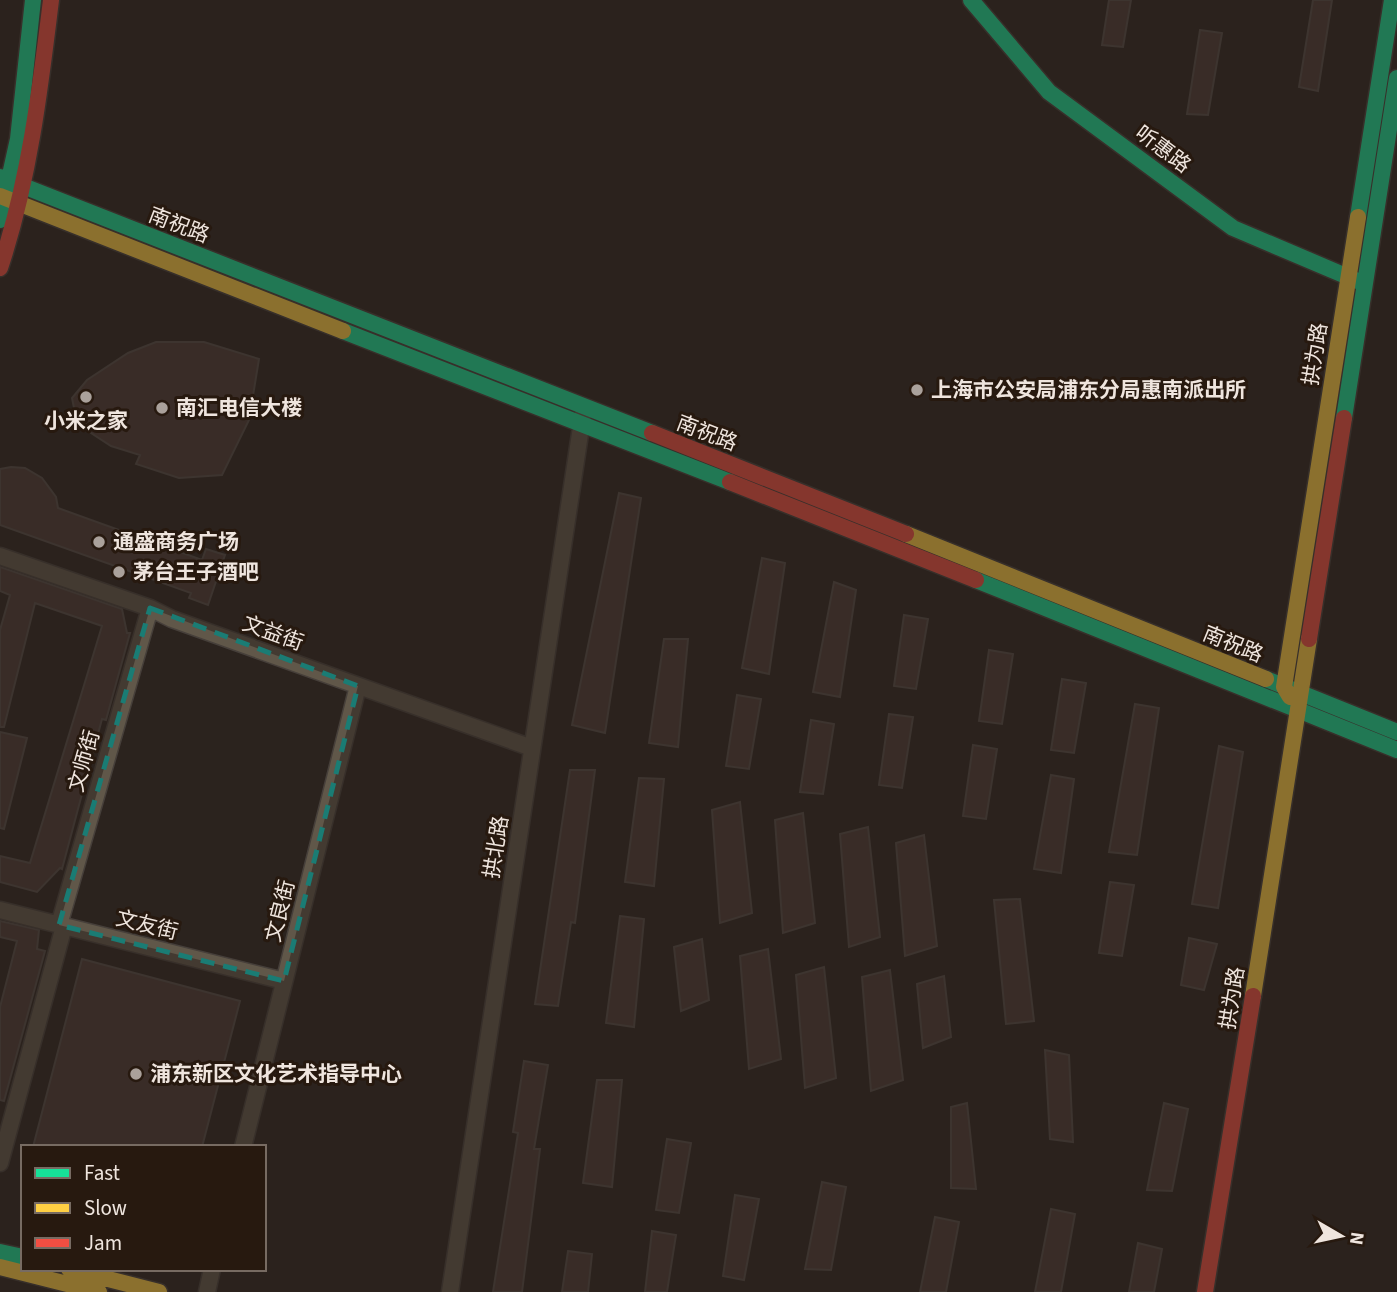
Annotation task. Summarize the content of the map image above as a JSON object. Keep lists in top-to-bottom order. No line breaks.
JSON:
{"streets":{"main road":["听惠路","南祝路","拱为路"],"street":["文益街","文师街","拱北路","文良街","文友街"]},"crossings":[["听惠路","拱为路"],["南祝路","拱为路"],["南祝路","拱北路"],["文益街","文师街"],["文益街","拱北路"],["文益街","文良街"],["文师街","文友街"],["文良街","文友街"]],"places":["上海市公安局浦东分局惠南派出所","小米之家","南汇电信大楼","通盛商务广场","茅台王子酒吧","浦东新区文化艺术指导中心"],"legend":["Fast","Slow","Jam"],"north":"right"}
